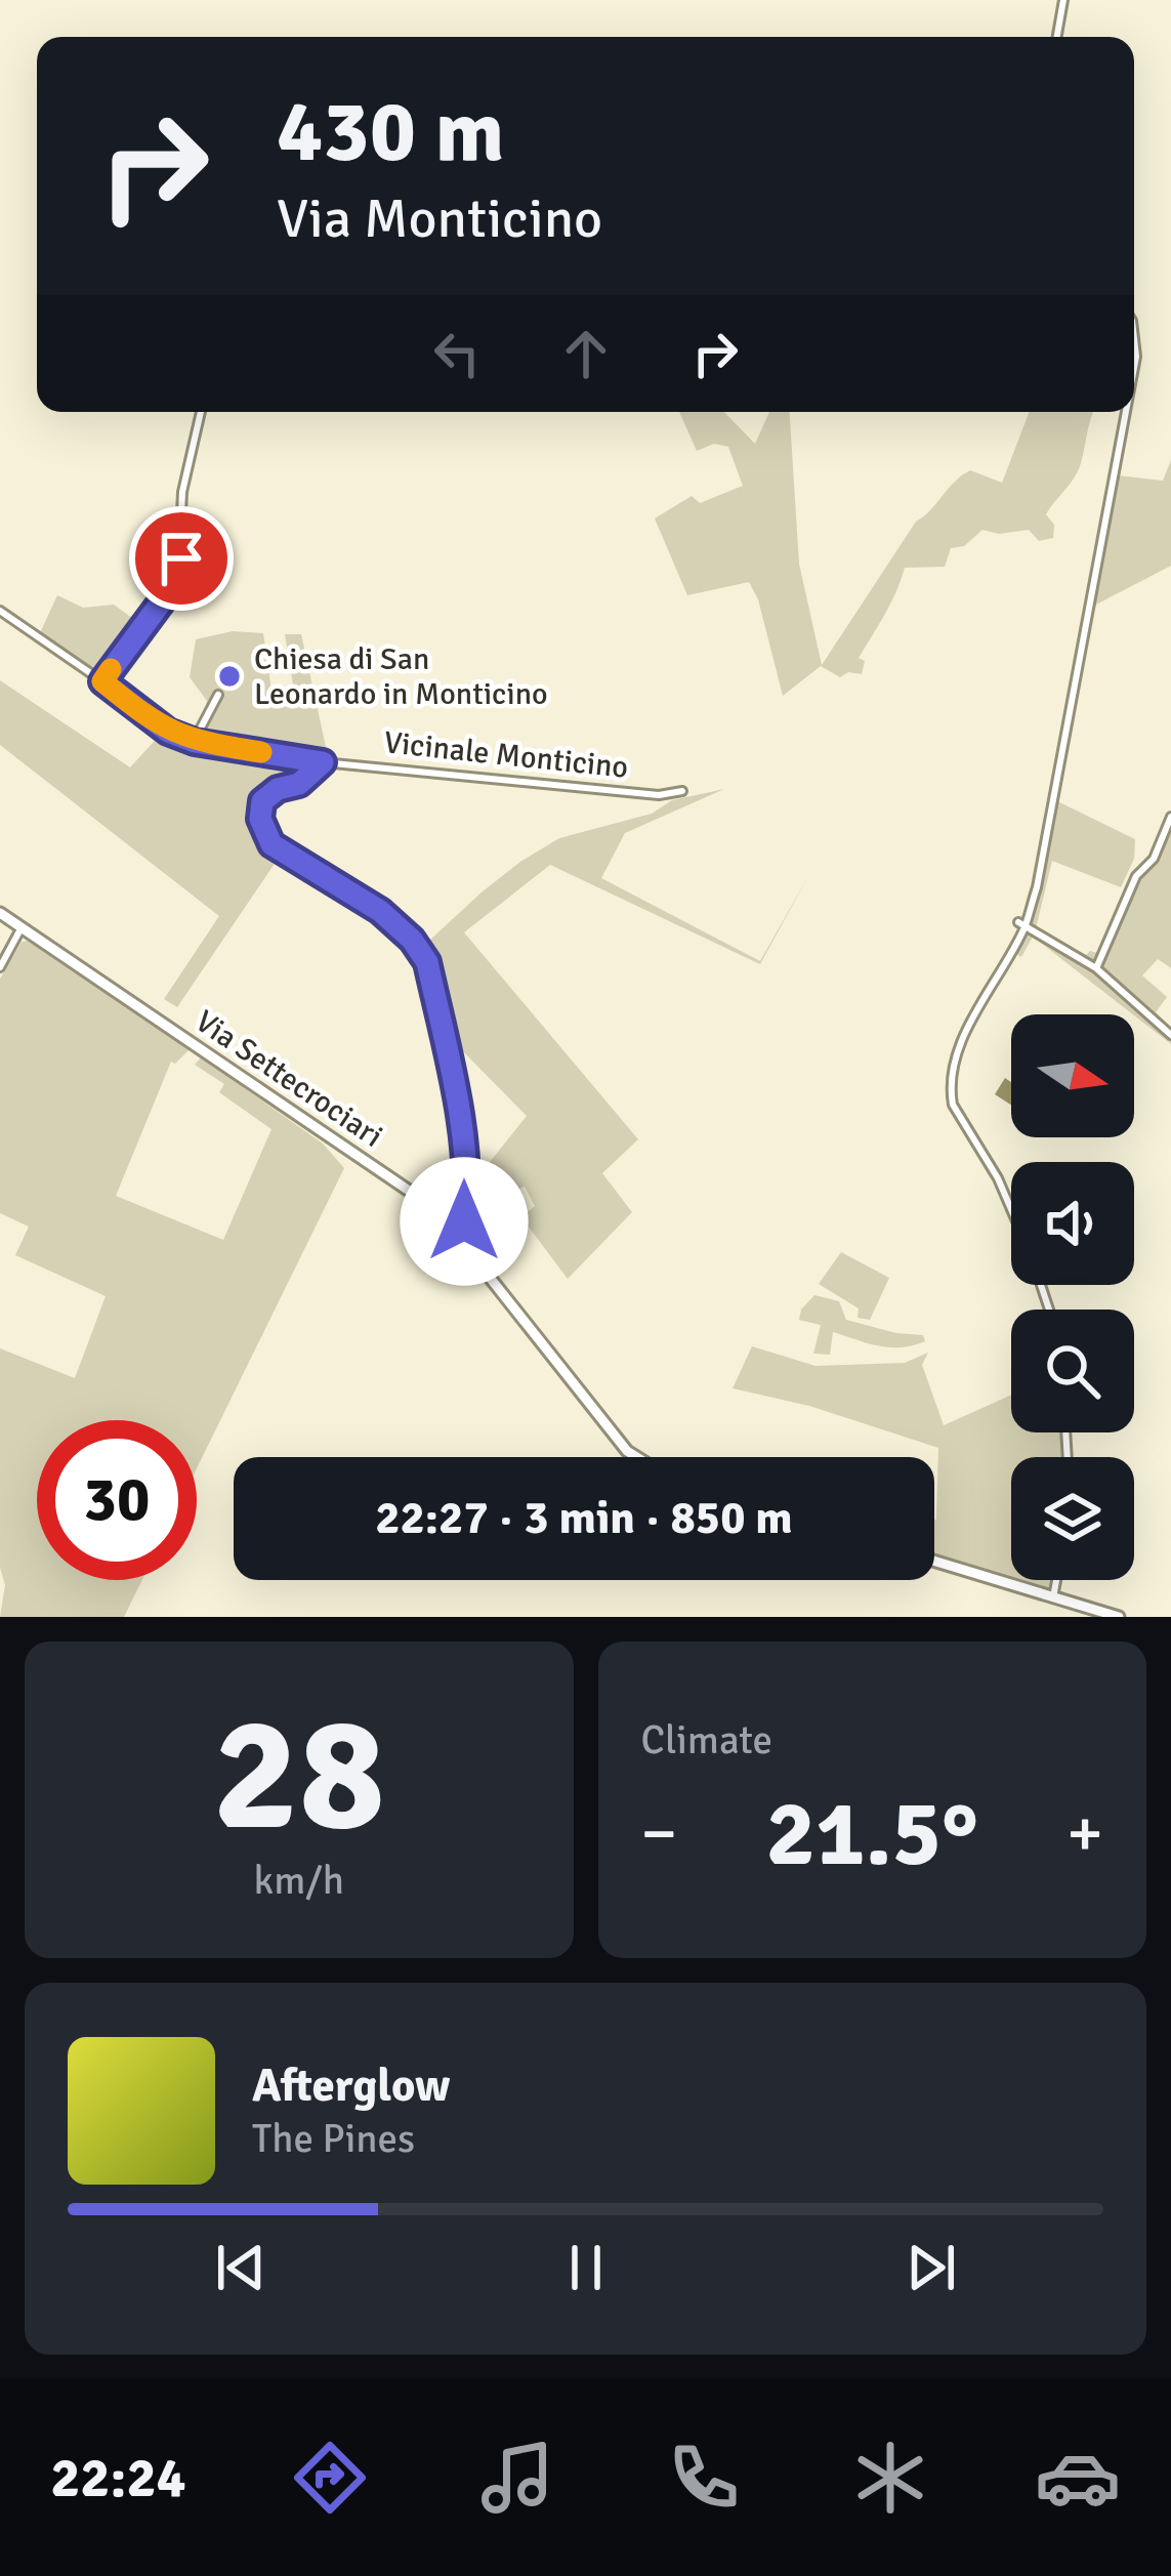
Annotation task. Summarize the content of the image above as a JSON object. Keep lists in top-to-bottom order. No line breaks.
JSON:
{"streets":{"main road":["Via Settecrociari"],"street":["Vicinale Monticino"]},"places":["Chiesa di San Leonardo in Monticino"],"north":"right","page":{"turn":["430 m","Via Monticino"],"limit":"30","trip":"22:27 · 3 min · 850 m","tile":[["28","km/h"],"Climate"],"heat":["−","21.5°","+"],"song":["Afterglow","The Pines"],"tabs":"22:24"}}
